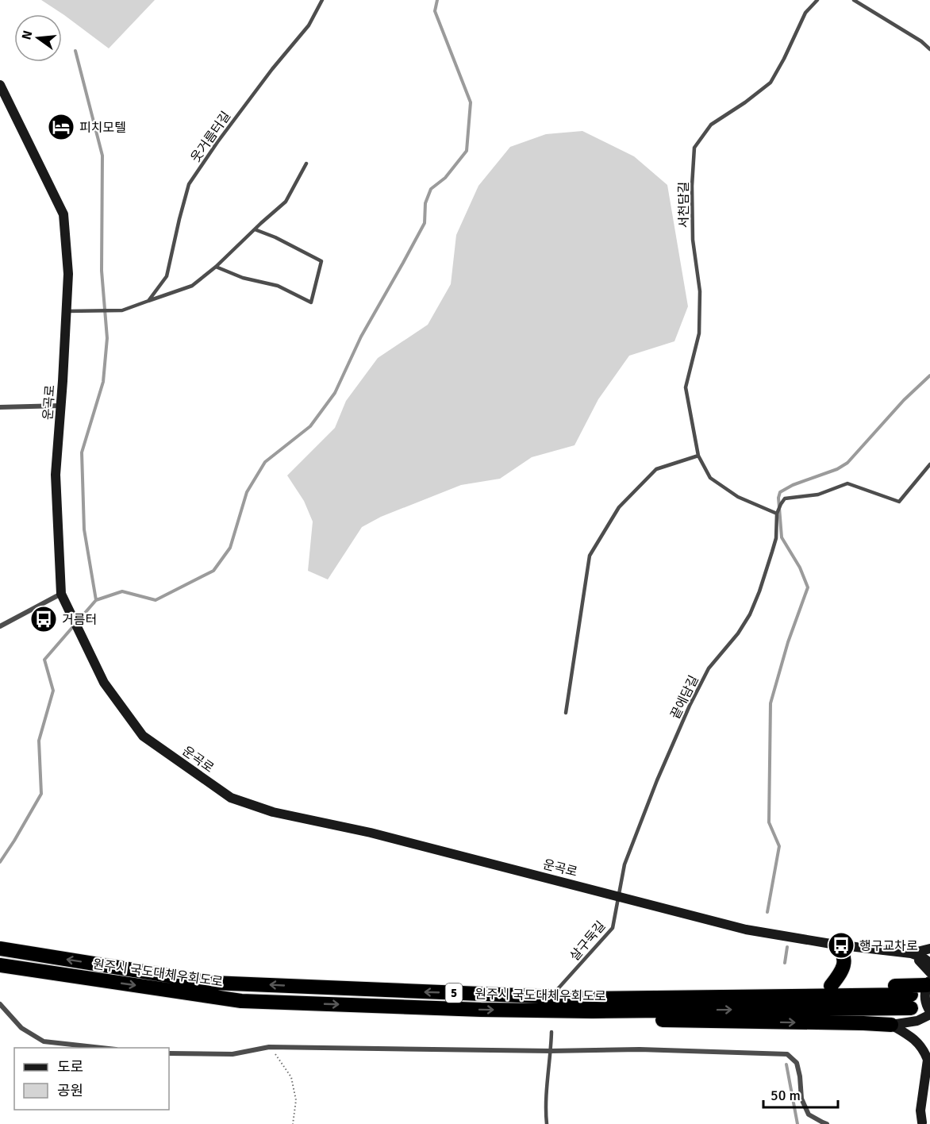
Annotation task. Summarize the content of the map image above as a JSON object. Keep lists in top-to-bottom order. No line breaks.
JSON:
{"streets":{"highway":["원주시 국도대체우회도로","5"],"street":["운곡로"],"lane":["웃거름터길","서천담길","끝에담길","살구둑길"]},"crossings":[["운곡로","끝에담길"],["운곡로","살구둑길"],["끝에담길","살구둑길"],["원주시 국도대체우회도로","5"]],"places":{"hotel":["피치모텔"],"bus stop":["거름터","행구교차로"]},"legend":["도로","공원"],"scale_bar":"50 m","north":"left"}
